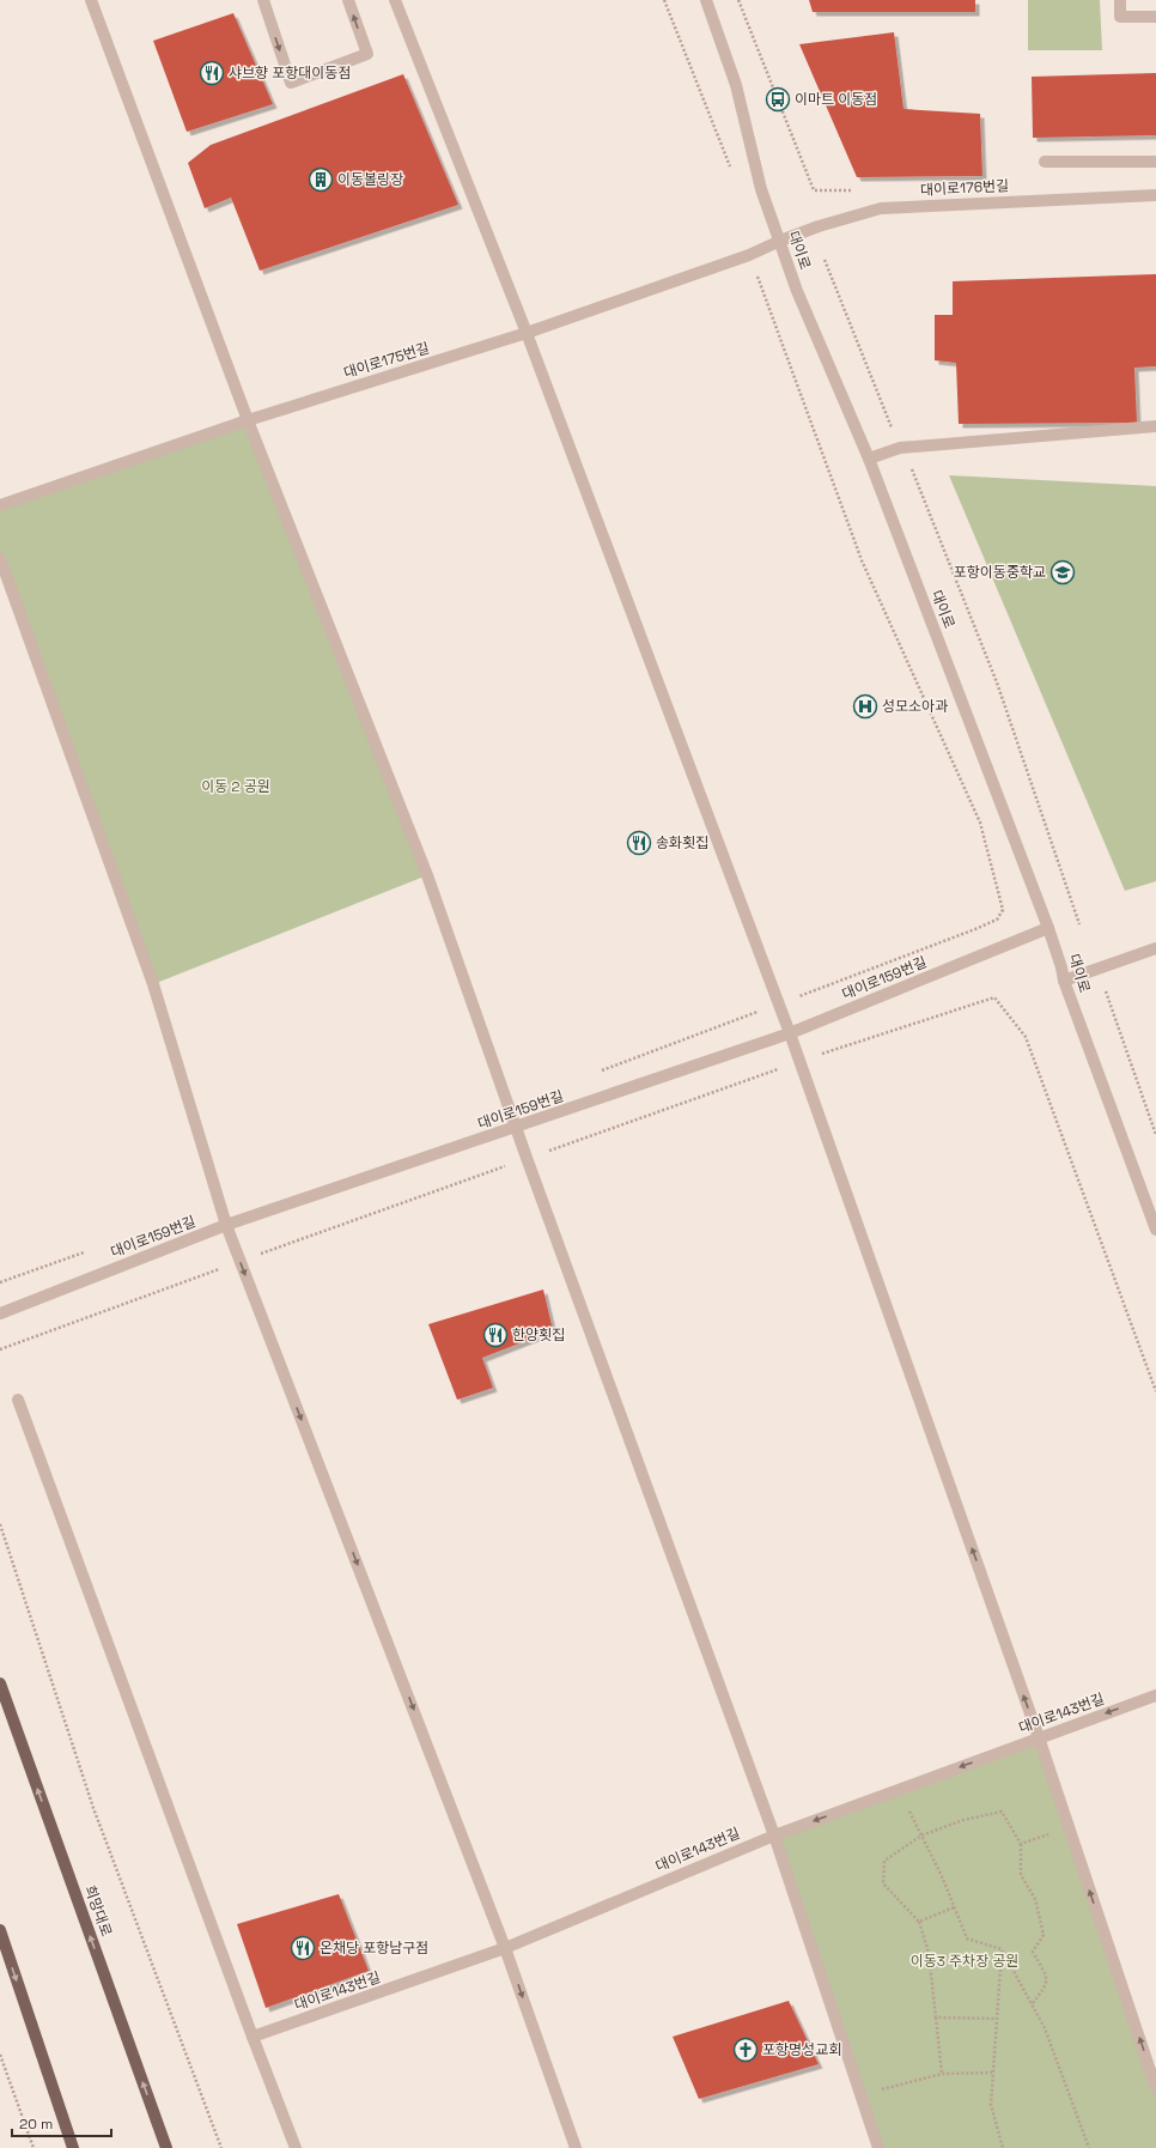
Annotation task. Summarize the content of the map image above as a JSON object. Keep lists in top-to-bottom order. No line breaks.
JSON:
{"streets":{"main road":["희망대로"],"street":["대이로176번길","대이로","대이로175번길","대이로159번길","대이로143번길"]},"crossings":[["대이로176번길","대이로"],["대이로176번길","대이로175번길"],["대이로","대이로175번길"],["대이로","대이로159번길"]],"one_way":["대이로143번길"],"parks":["이동 2 공원","이동3 주차장 공원"],"places":{"restaurant":["샤브향 포항대이동점","송화횟집","한양횟집","온채당 포항남구점"],"bus stop":["이마트 이동점"],"building":["이동볼링장"],"school or university":["포항이동중학교"],"hospital":["성모소아과"],"church":["포항명성교회"]},"scale_bar":"20 m"}
